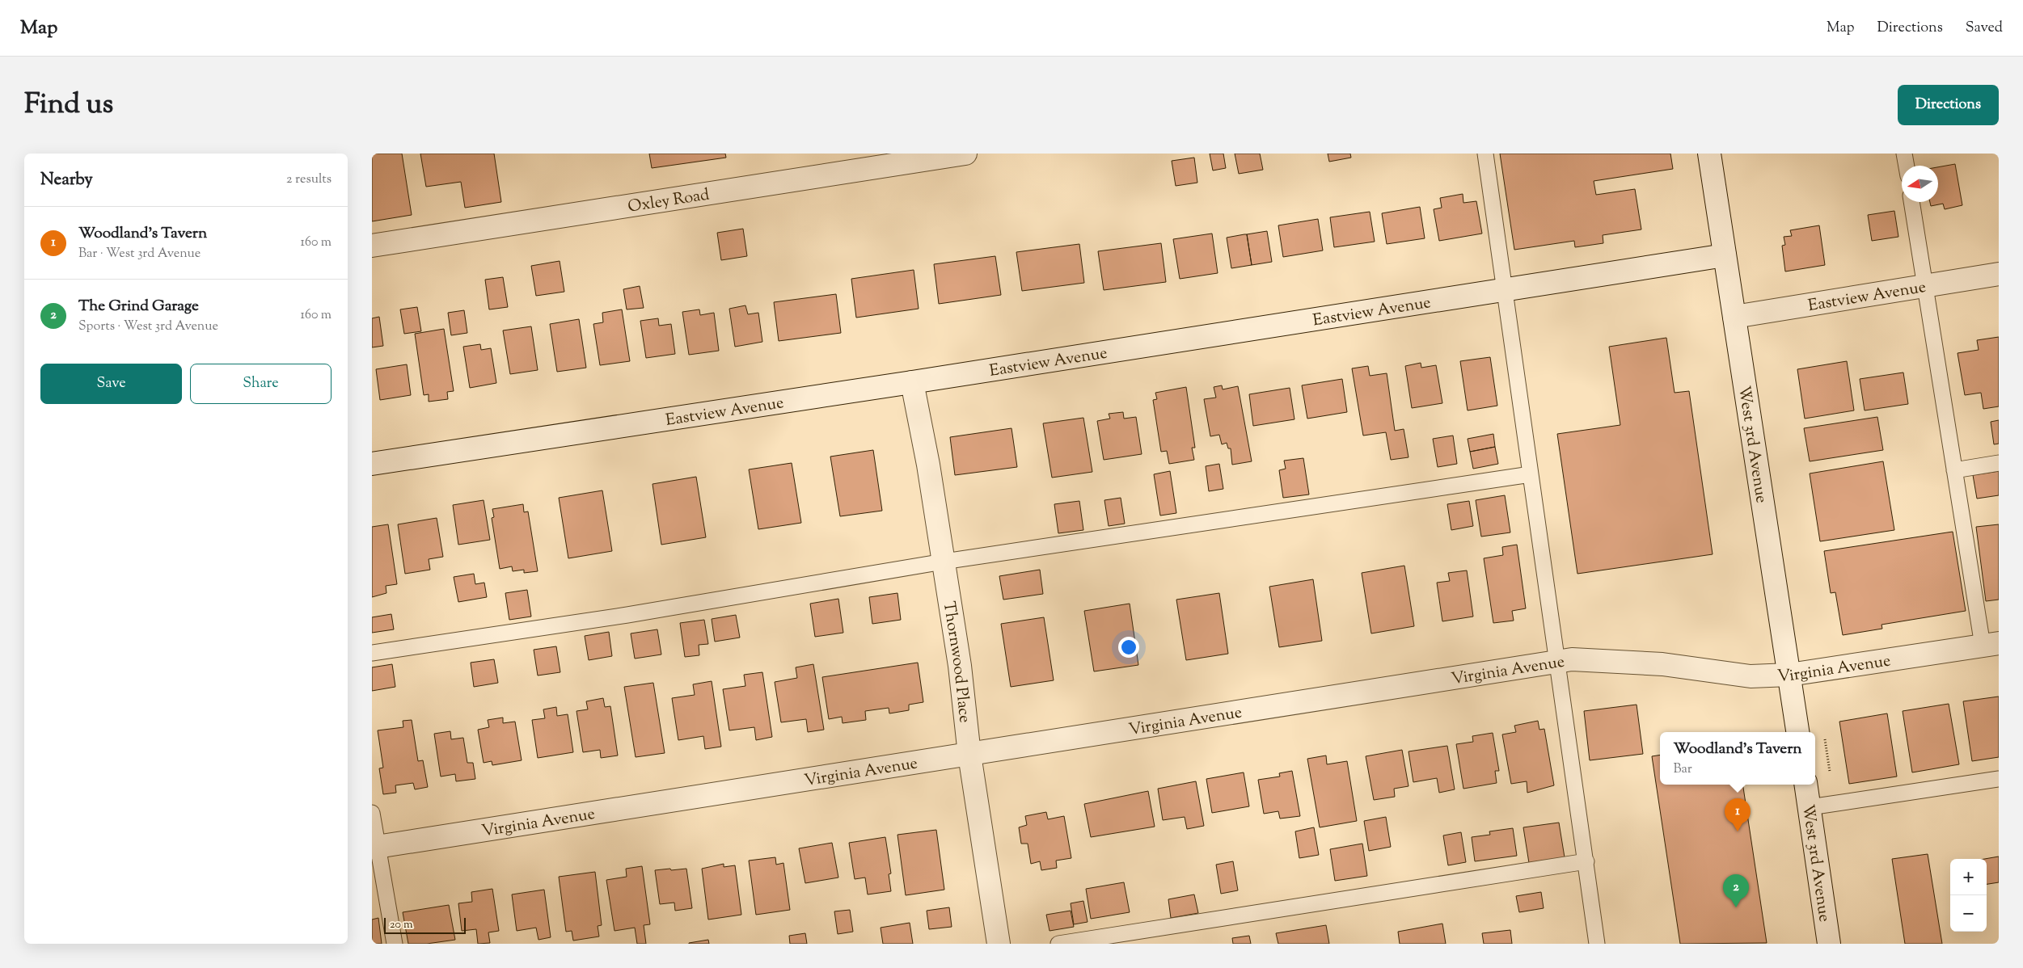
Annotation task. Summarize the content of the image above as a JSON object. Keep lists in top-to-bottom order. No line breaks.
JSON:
{"streets":{"street":["Oxley Road","Eastview Avenue","West 3rd Avenue","Thornwood Place","Virginia Avenue"]},"crossings":[["Eastview Avenue","West 3rd Avenue"],["Eastview Avenue","Thornwood Place"],["West 3rd Avenue","Virginia Avenue"],["Thornwood Place","Virginia Avenue"]],"scale_bar":"20 m","north":"left","page":{"header":"Map","nav":["Map","Directions","Saved"],"title":"Find us","buttons":["Directions",["Save","Share"]],"heading":["Nearby","2 results"],"list":[{"mark":"1","name":"Woodland's Tavern","note":"Bar · West 3rd Avenue","value":"160 m"},{"mark":"2","name":"The Grind Garage","note":"Sports · West 3rd Avenue","value":"160 m"}],"popup":["Woodland's Tavern","Bar"],"pins":["1","2"],"map_buttons":["+","−"],"scale":"20 m"}}
